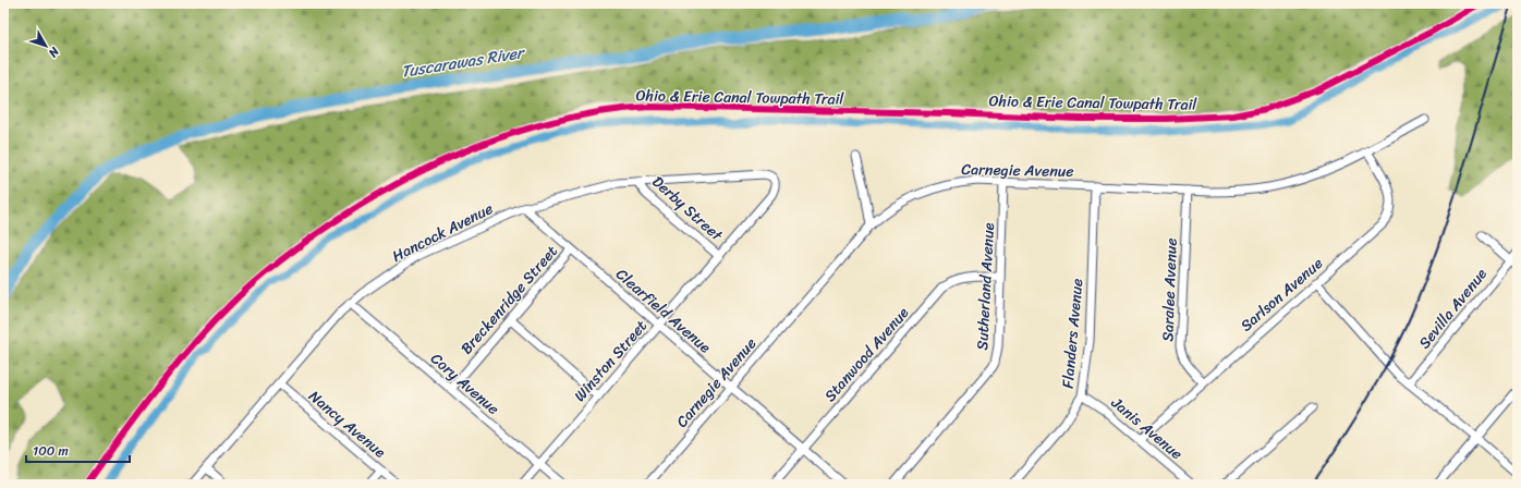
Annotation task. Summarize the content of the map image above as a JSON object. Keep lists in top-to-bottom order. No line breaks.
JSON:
{"streets":{"street":["Carnegie Avenue","Derby Street","Hancock Avenue","Sutherland Avenue","Saralee Avenue","Sarlson Avenue","Breckenridge Street","Sevilla Avenue","Clearfield Avenue","Flanders Avenue","Stanwood Avenue","Winston Street","Cory Avenue","Nancy Avenue","Janis Avenue"],"cycle path":["Ohio & Erie Canal Towpath Trail"]},"crossings":[["Carnegie Avenue","Sutherland Avenue"],["Carnegie Avenue","Saralee Avenue"],["Carnegie Avenue","Sarlson Avenue"],["Carnegie Avenue","Clearfield Avenue"],["Carnegie Avenue","Flanders Avenue"],["Derby Street","Hancock Avenue"],["Derby Street","Winston Street"],["Hancock Avenue","Clearfield Avenue"],["Hancock Avenue","Winston Street"],["Hancock Avenue","Cory Avenue"],["Hancock Avenue","Nancy Avenue"],["Sutherland Avenue","Stanwood Avenue"],["Saralee Avenue","Sarlson Avenue"],["Sarlson Avenue","Janis Avenue"],["Breckenridge Street","Clearfield Avenue"],["Breckenridge Street","Cory Avenue"],["Clearfield Avenue","Stanwood Avenue"],["Clearfield Avenue","Winston Street"],["Flanders Avenue","Janis Avenue"],["Winston Street","Cory Avenue"]],"water":["Tuscarawas River"],"scale_bar":"100 m","north":"bottom right"}
